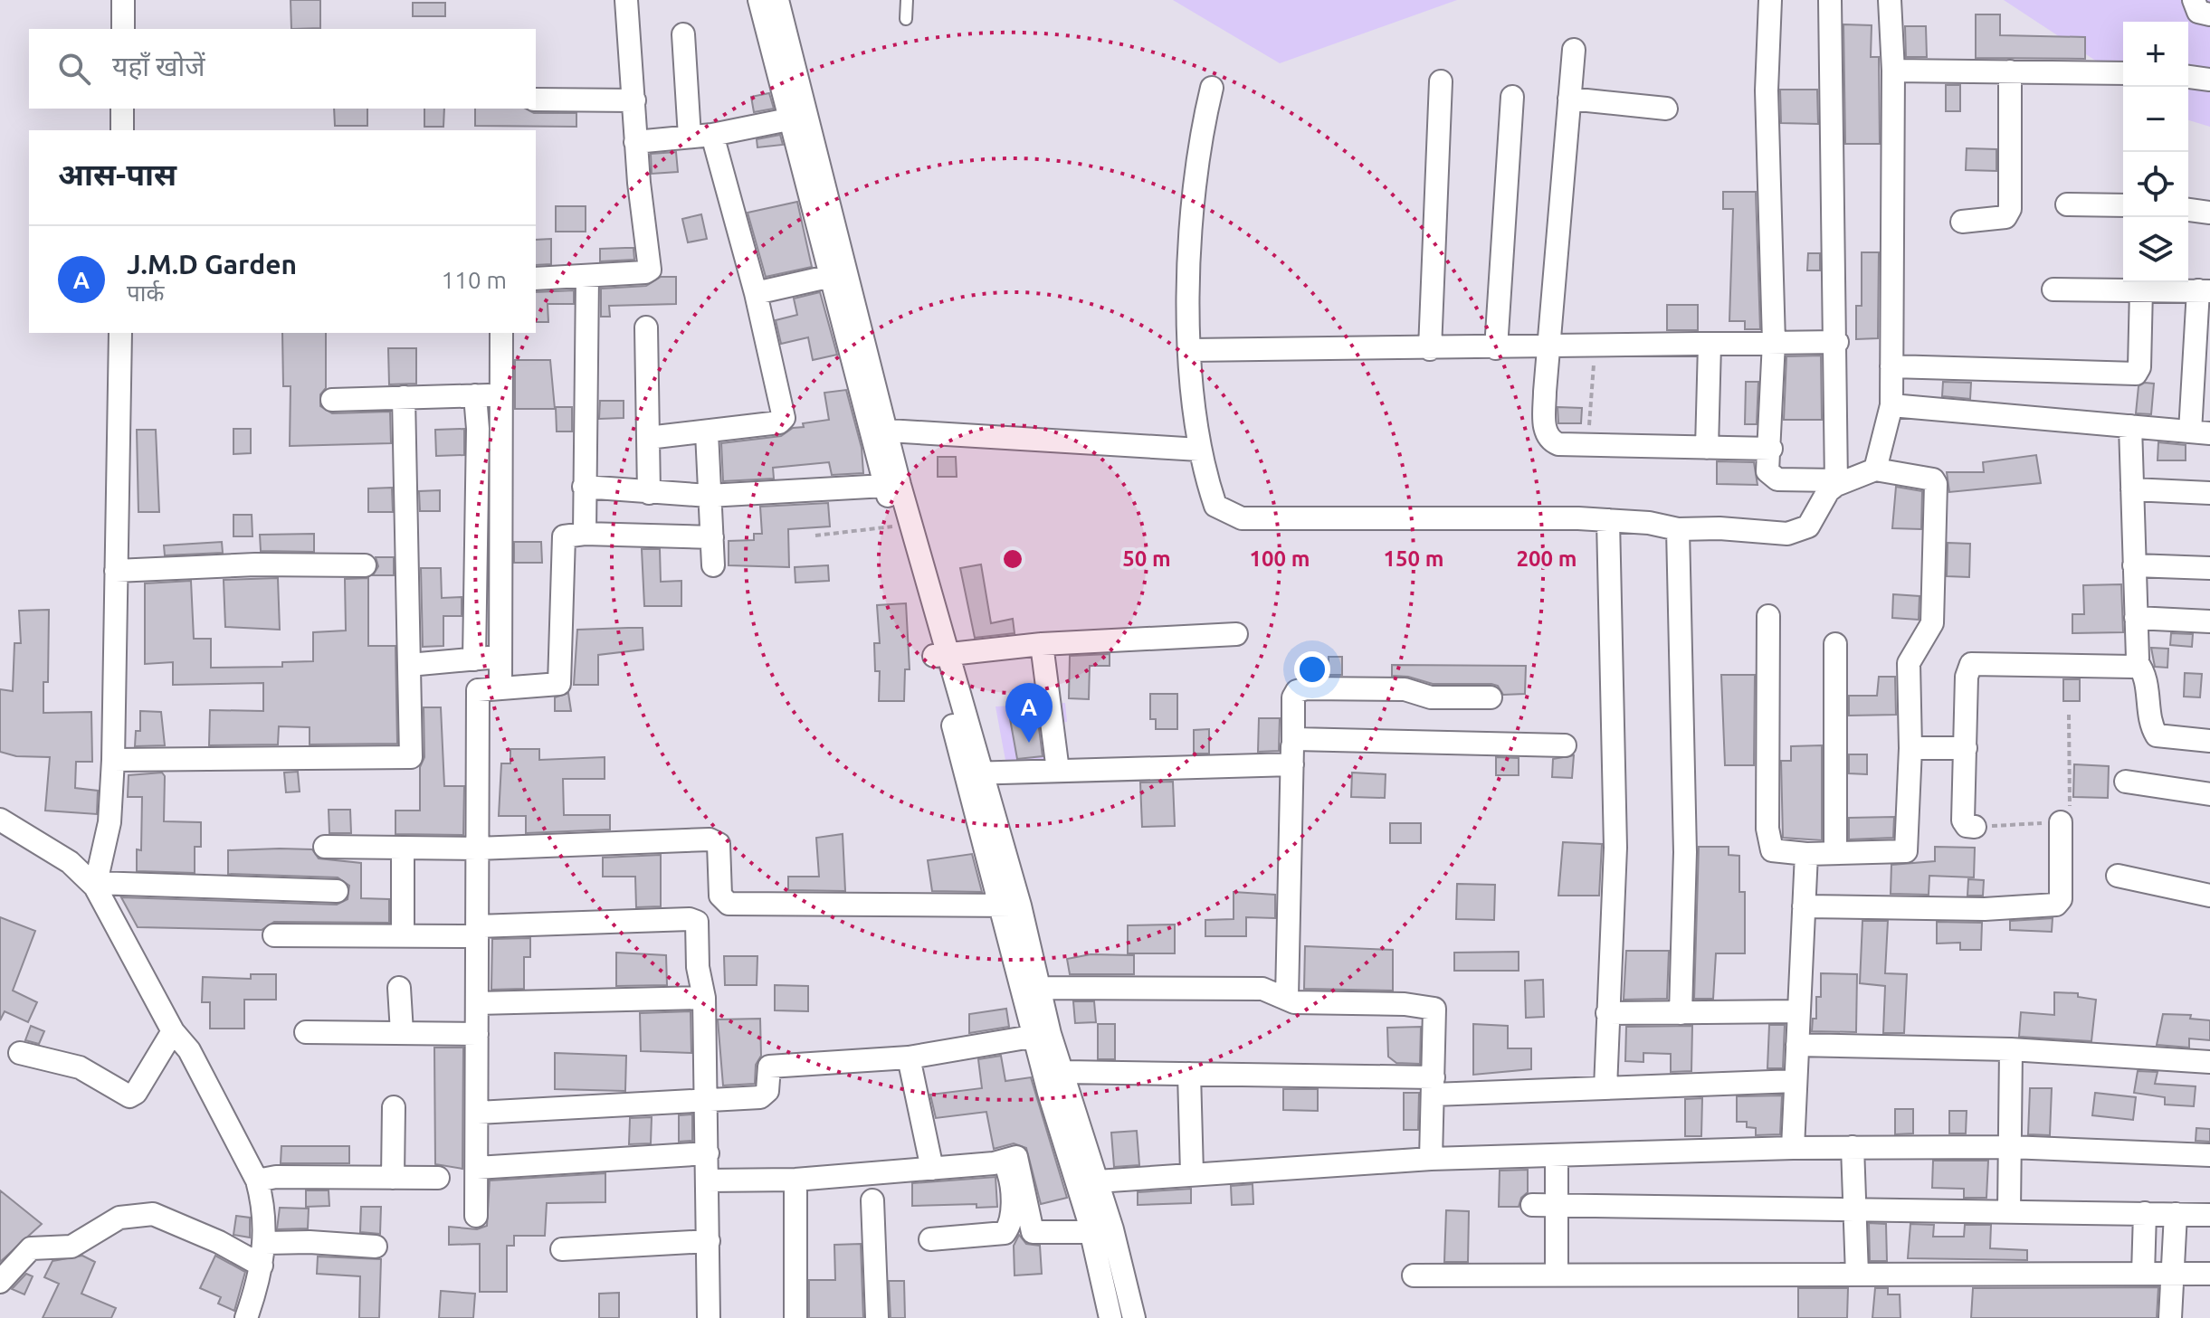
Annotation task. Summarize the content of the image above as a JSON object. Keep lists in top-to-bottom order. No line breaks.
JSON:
{"page":{"map_buttons":["+","−"],"search":"यहाँ खोजें","heading":"आस-पास","list":[{"mark":"A","name":"J.M.D Garden","note":"पार्क","value":"110 m"}],"pins":"A"},"rings":["50 m","100 m","150 m","200 m"]}
